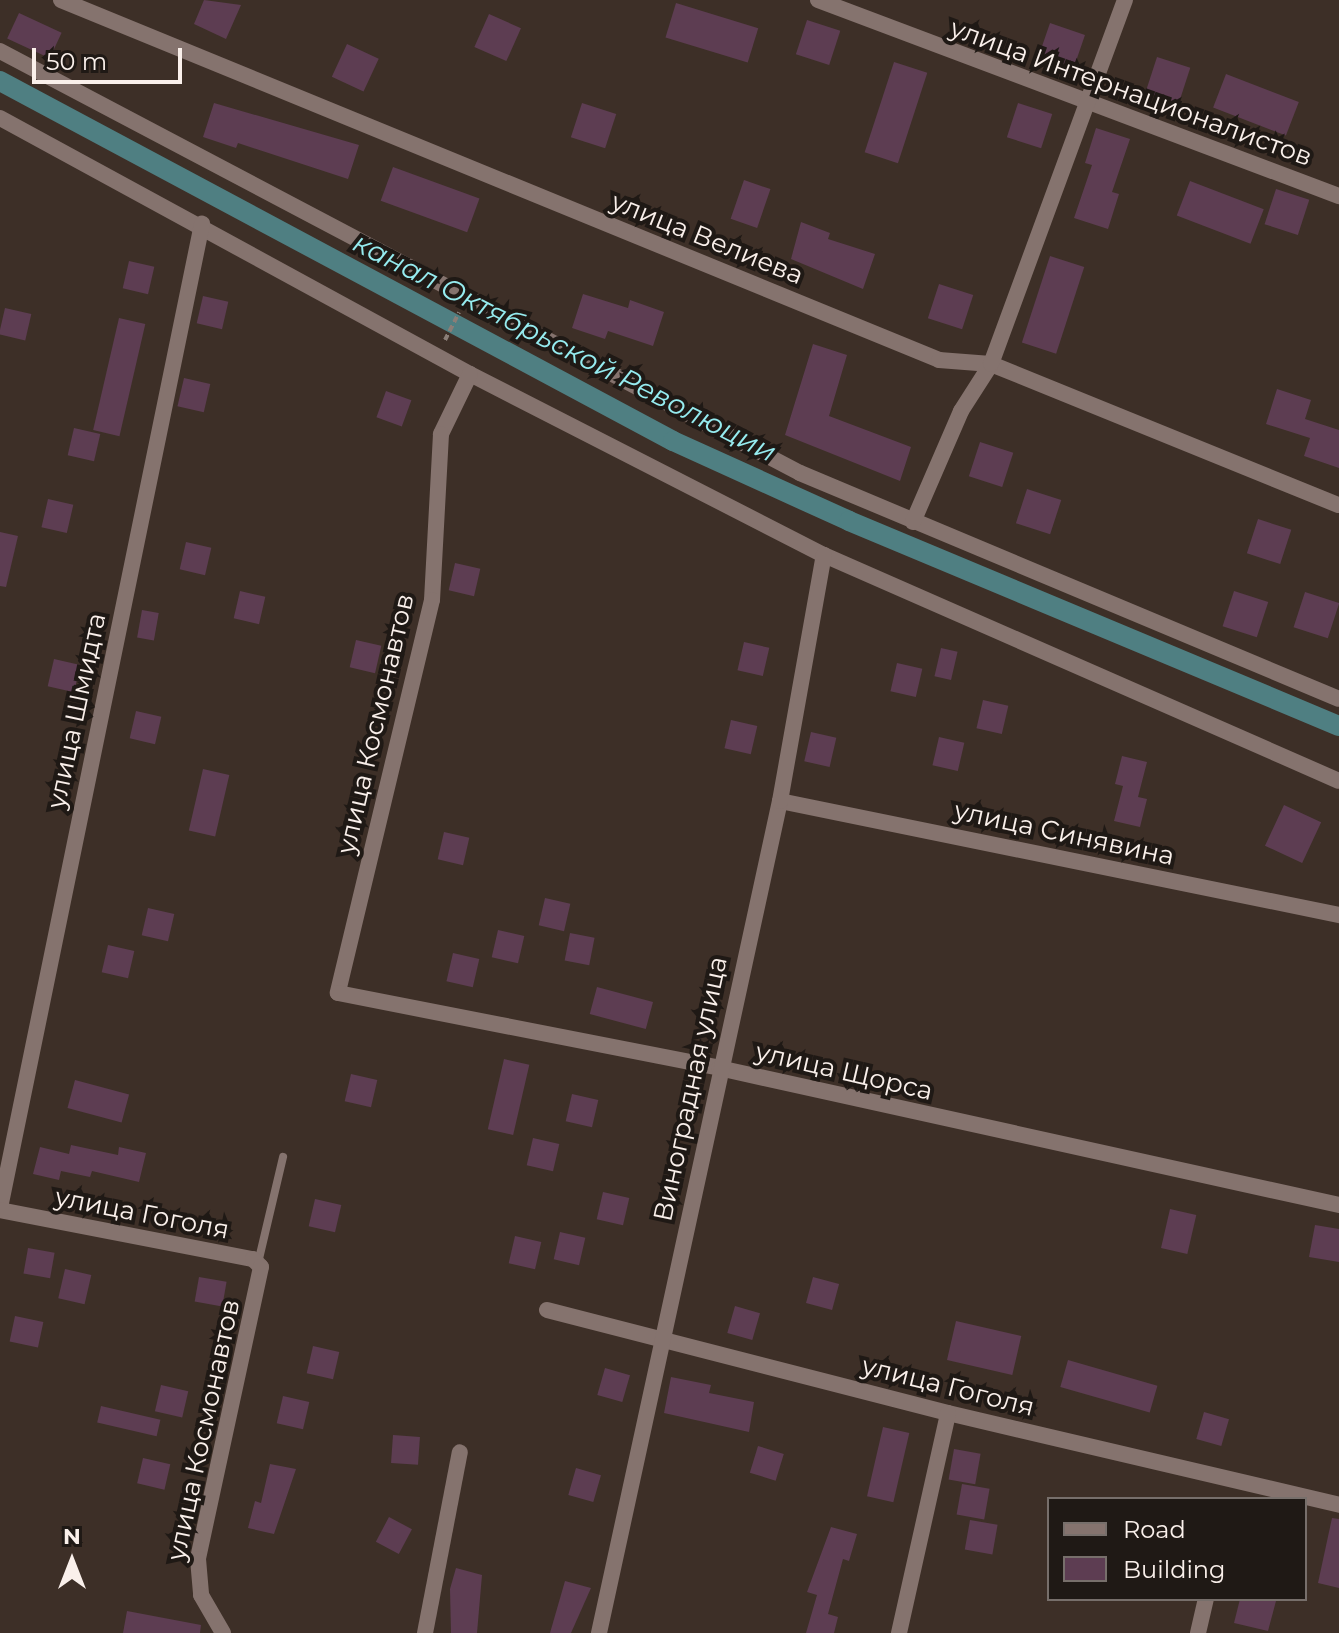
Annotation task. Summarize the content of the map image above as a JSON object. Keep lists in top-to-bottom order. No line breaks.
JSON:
{"streets":{"street":["улица Интернационалистов","улица Велиева","улица Шмидта","улица Космонавтов","улица Синявина","улица Щорса","Виноградная улица","улица Гоголя"]},"crossings":[["улица Шмидта","улица Гоголя"],["улица Космонавтов","улица Щорса"],["улица Космонавтов","улица Гоголя"],["улица Синявина","Виноградная улица"],["улица Щорса","Виноградная улица"],["Виноградная улица","улица Гоголя"]],"water":["канал Октябрьской Революции"],"legend":["Road","Building"],"scale_bar":"50 m","north":"top"}
